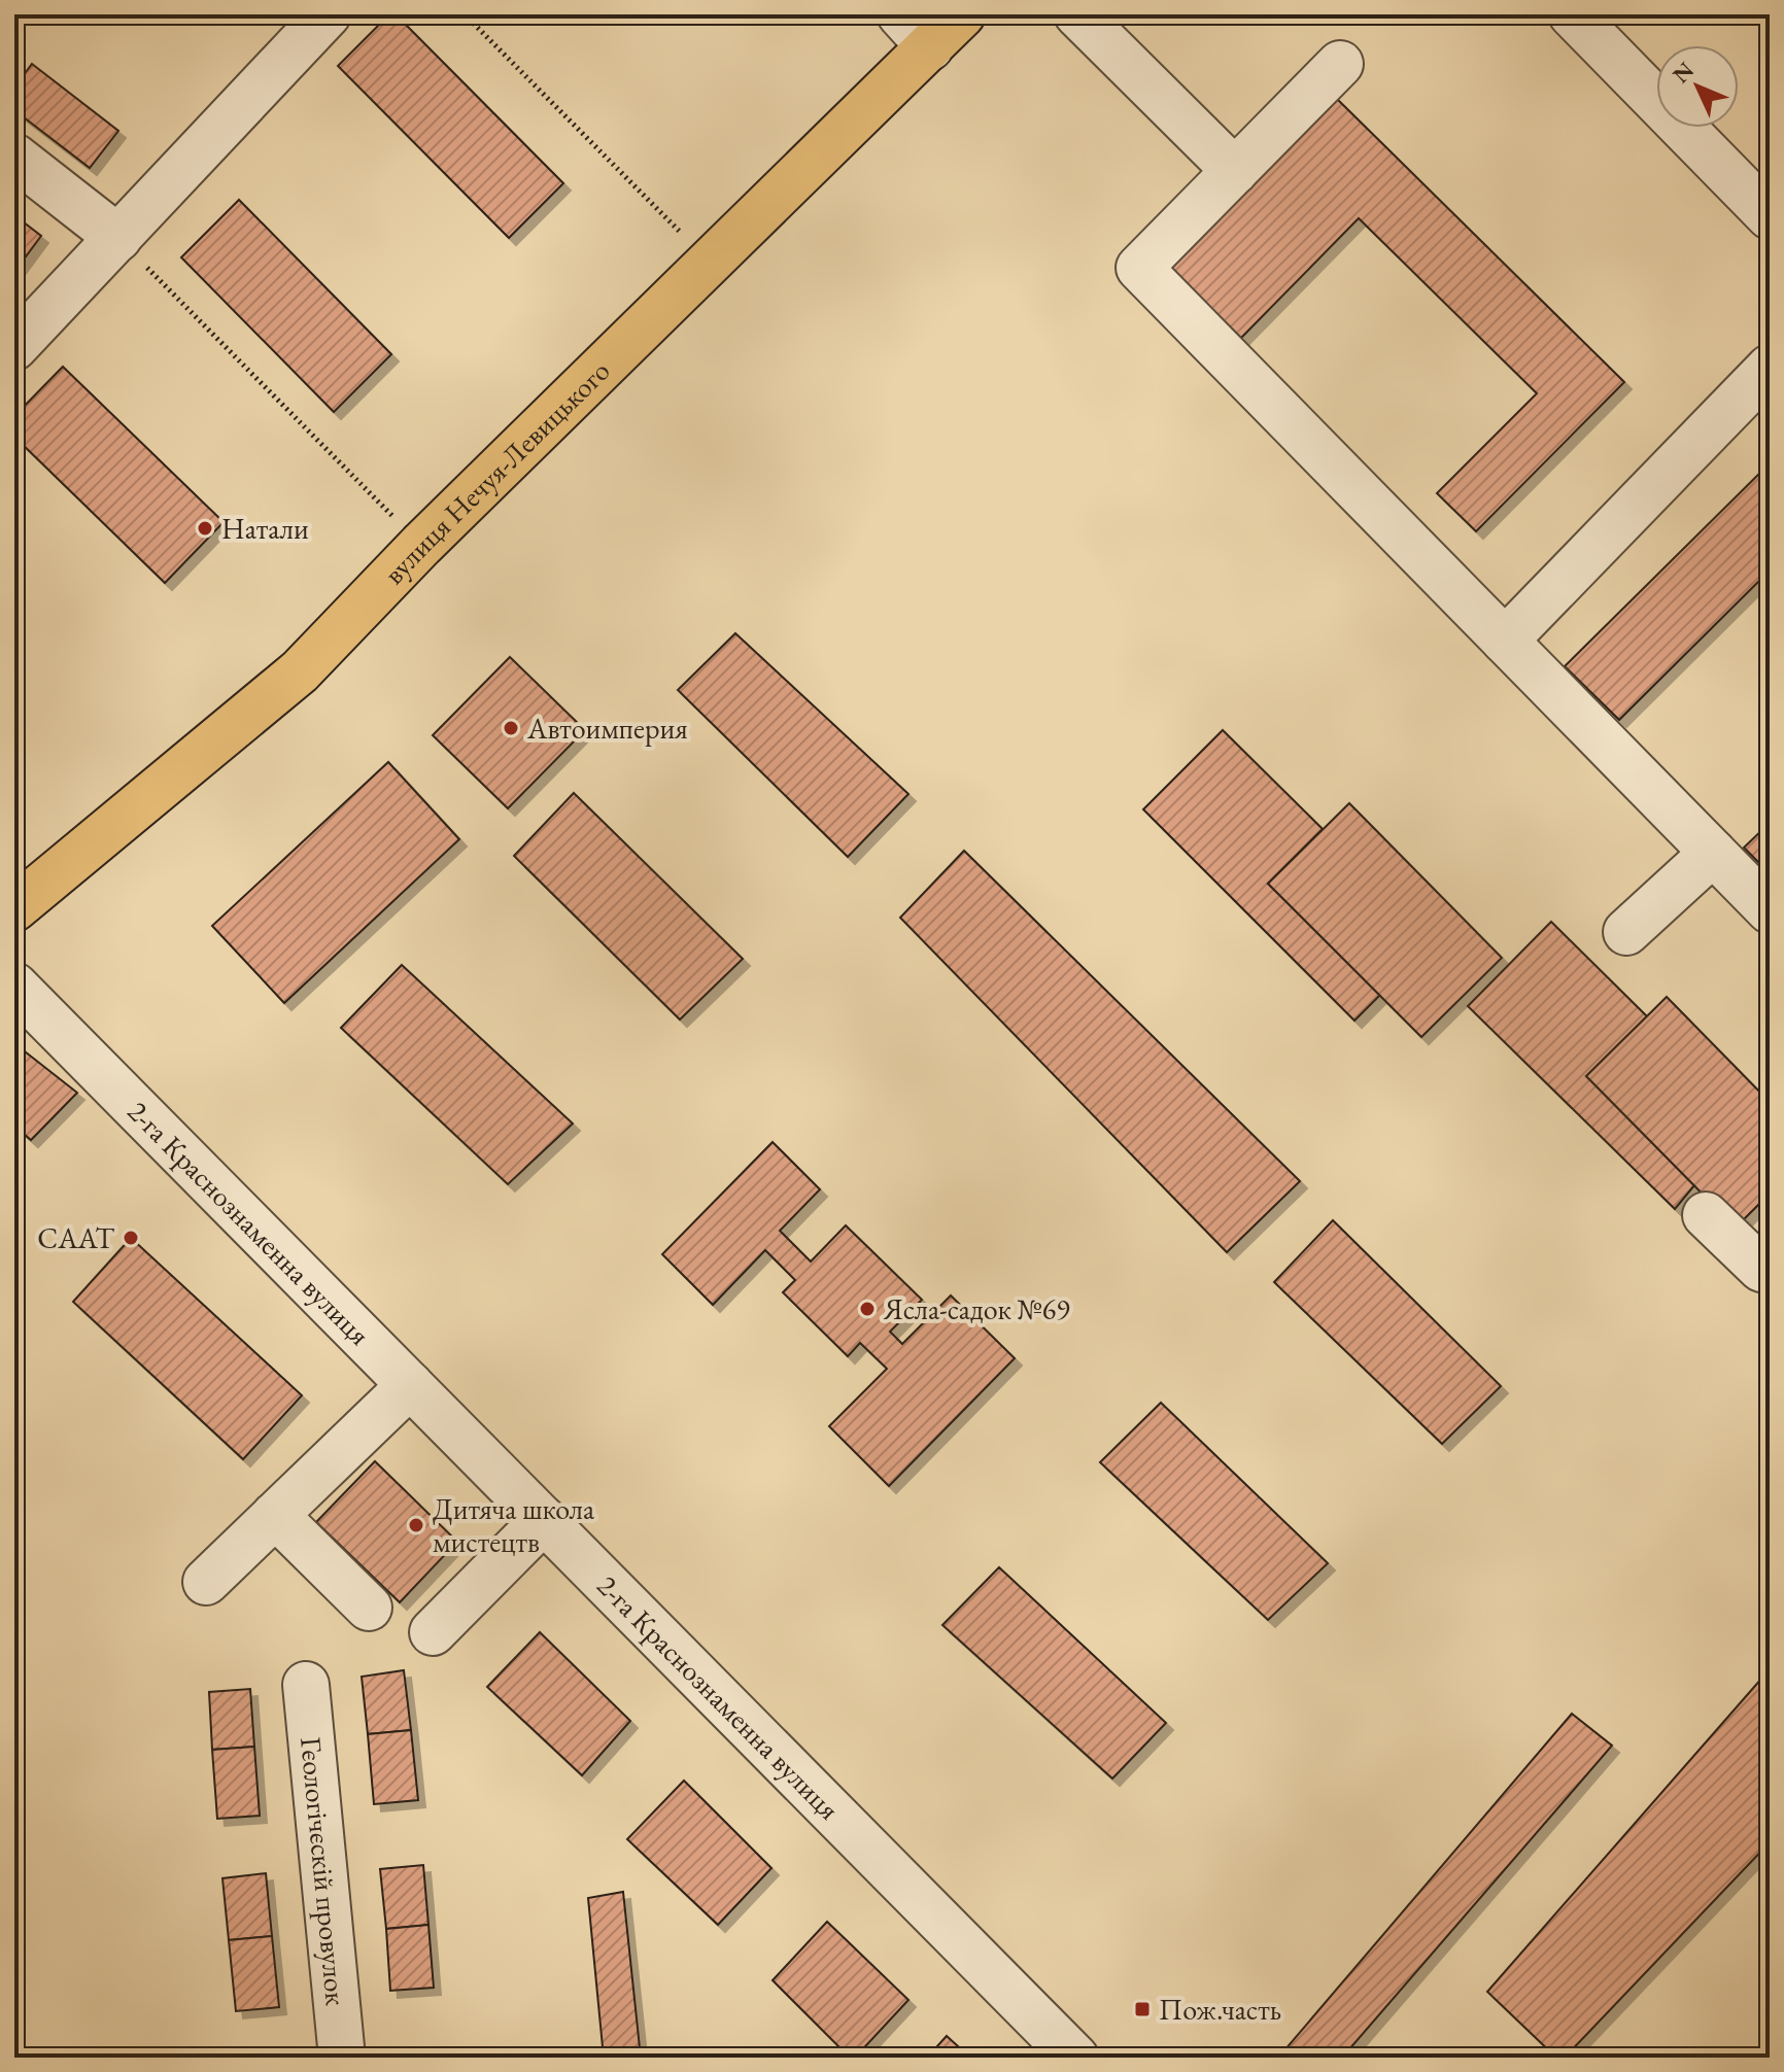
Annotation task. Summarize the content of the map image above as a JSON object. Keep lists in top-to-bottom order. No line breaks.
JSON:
{"streets":{"main road":["вулиця Нечуя-Левицького"],"street":["2-га Краснознаменна вулиця","Гєологічєскій провулок"]},"places":{"other":["Натали","Автоимперия","СААТ","Ясла-садок №69","Дитяча школа мистецтв"],"transit":["Пож.часть"]},"north":"top left"}
